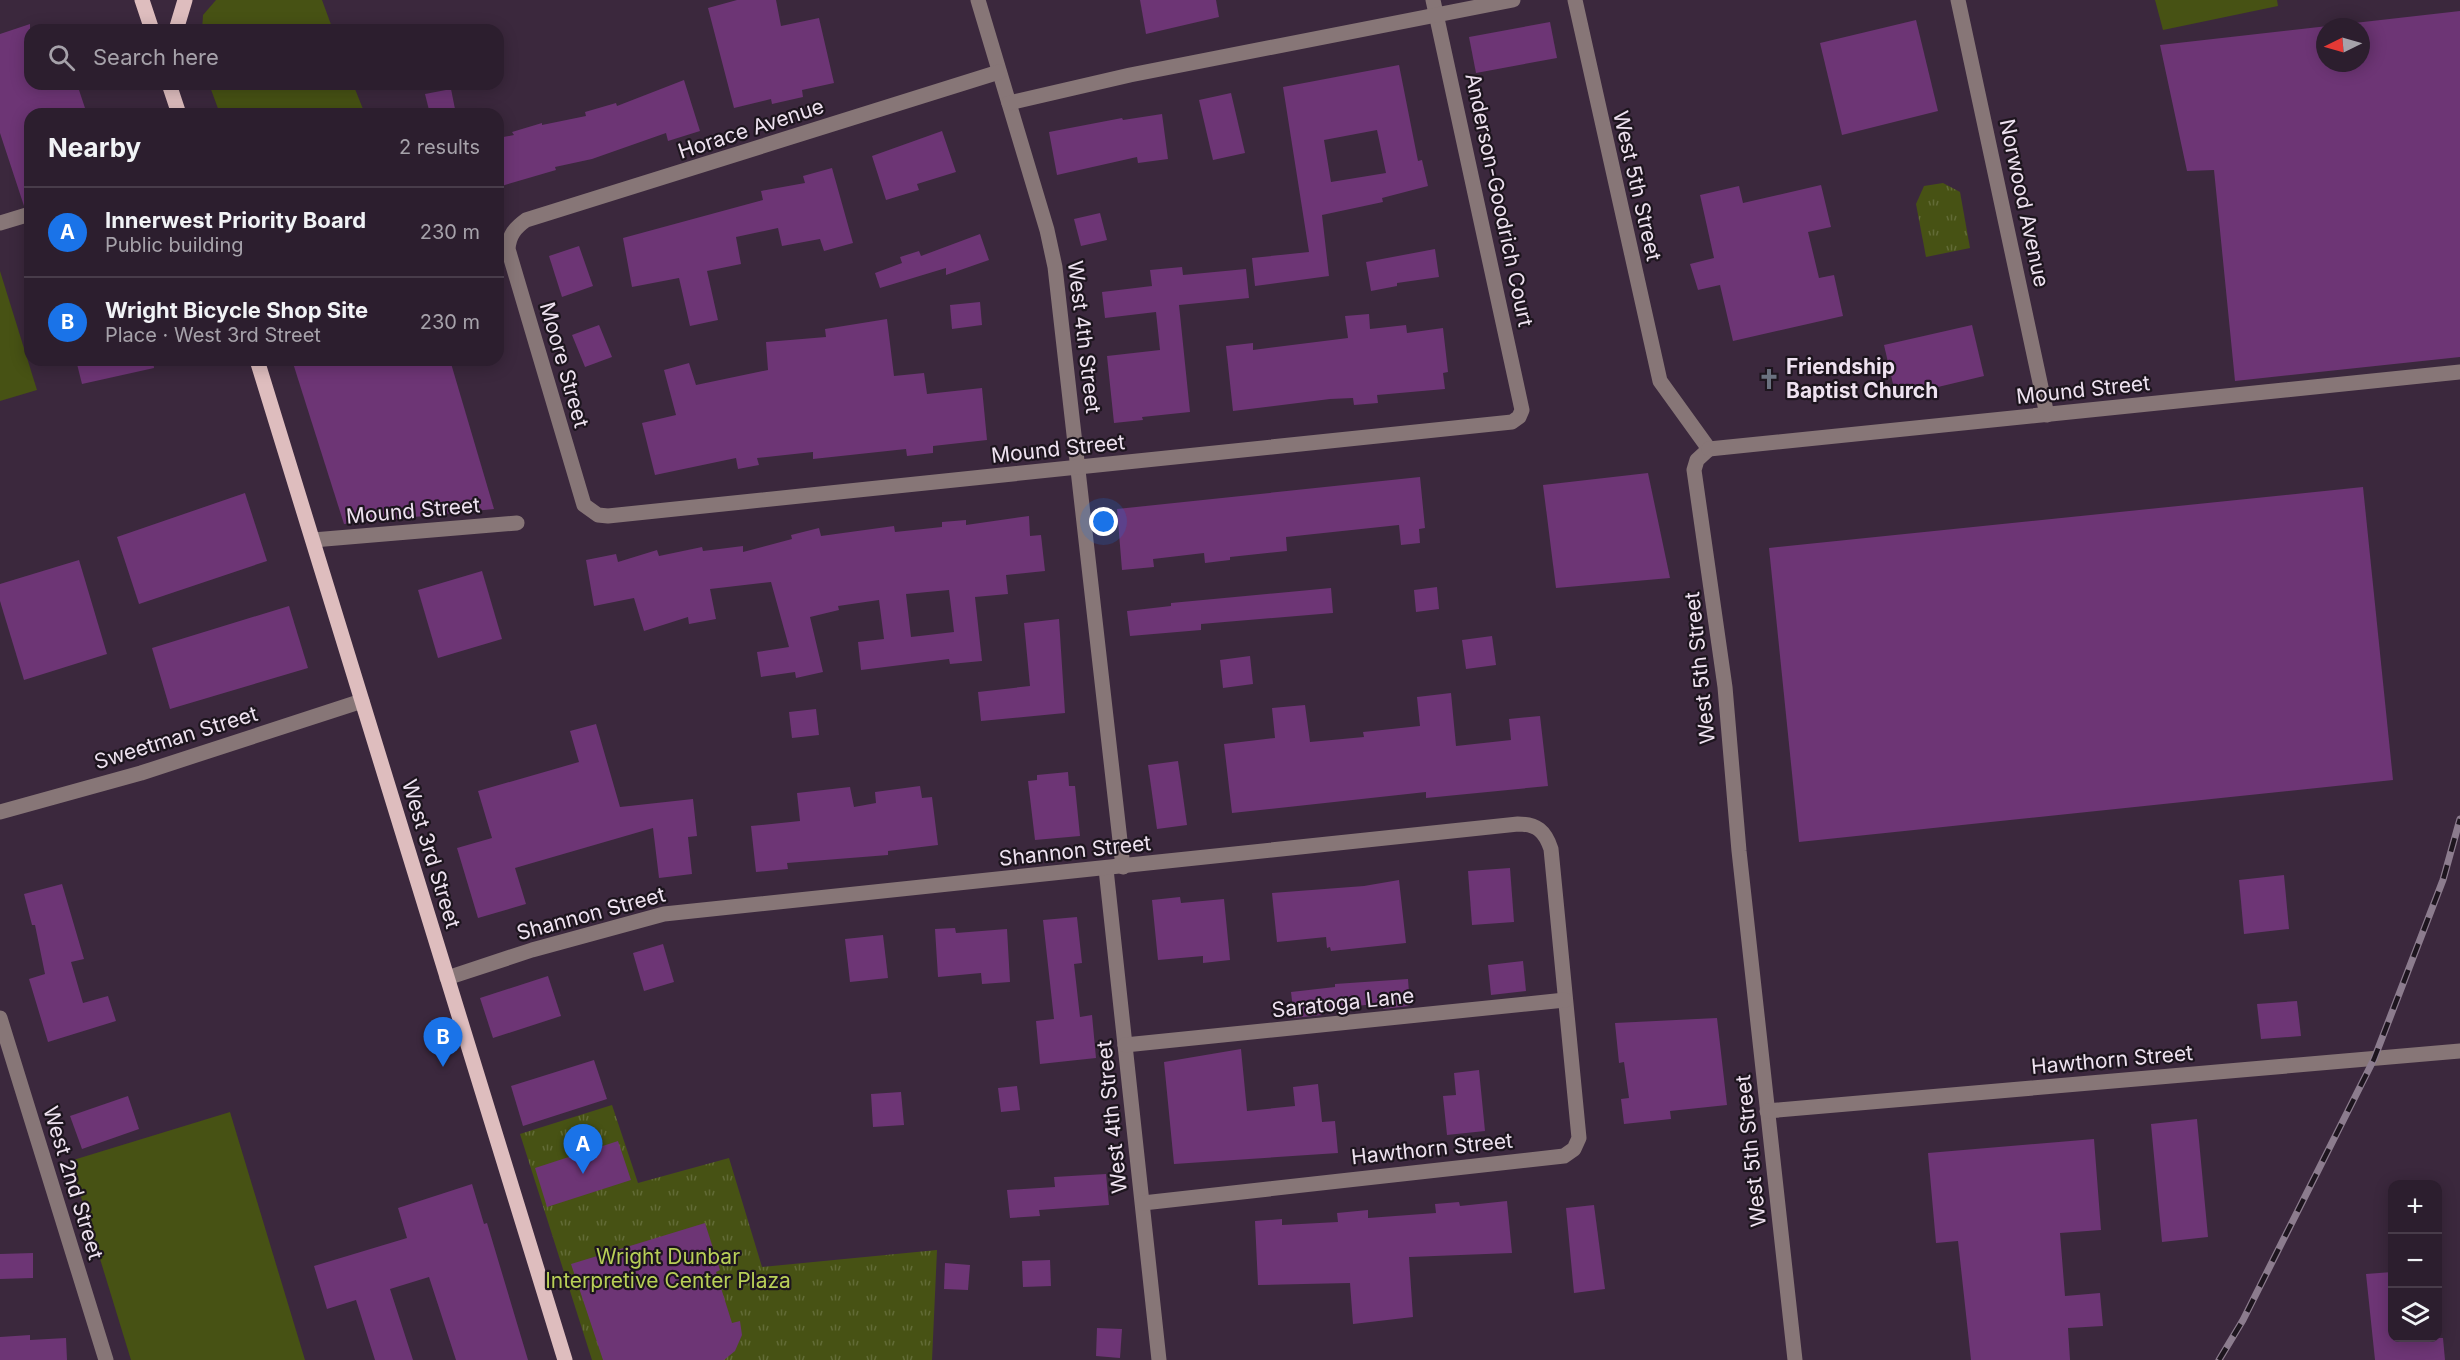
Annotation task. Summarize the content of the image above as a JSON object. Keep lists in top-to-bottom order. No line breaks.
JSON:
{"streets":{"main road":["West 3rd Street"],"street":["Horace Avenue","West 5th Street","Anderson-Goodrich Court","Norwood Avenue","West 4th Street","Moore Street","Mound Street","Sweetman Street","Shannon Street","Saratoga Lane","Hawthorn Street","West 2nd Street"]},"crossings":[["Horace Avenue","West 4th Street"],["Horace Avenue","Moore Street"],["West 5th Street","Mound Street"],["West 5th Street","Hawthorn Street"],["Anderson-Goodrich Court","Mound Street"],["Norwood Avenue","Mound Street"],["West 4th Street","Mound Street"],["West 4th Street","Shannon Street"],["West 4th Street","Saratoga Lane"],["West 4th Street","Hawthorn Street"],["Moore Street","Mound Street"],["Mound Street","West 3rd Street"],["Sweetman Street","West 3rd Street"],["Shannon Street","West 3rd Street"],["Shannon Street","Saratoga Lane"],["Shannon Street","Hawthorn Street"],["Saratoga Lane","Hawthorn Street"]],"parks":["Wright Dunbar Interpretive Center Plaza"],"places":{"church":["Friendship Baptist Church"]},"north":"left","page":{"search":"Search here","heading":["Nearby","2 results"],"list":[{"mark":"A","name":"Innerwest Priority Board","note":"Public building","value":"230 m"},{"mark":"B","name":"Wright Bicycle Shop Site","note":"Place · West 3rd Street","value":"230 m"}],"pins":["B","A"],"map_buttons":["+","−"]}}
